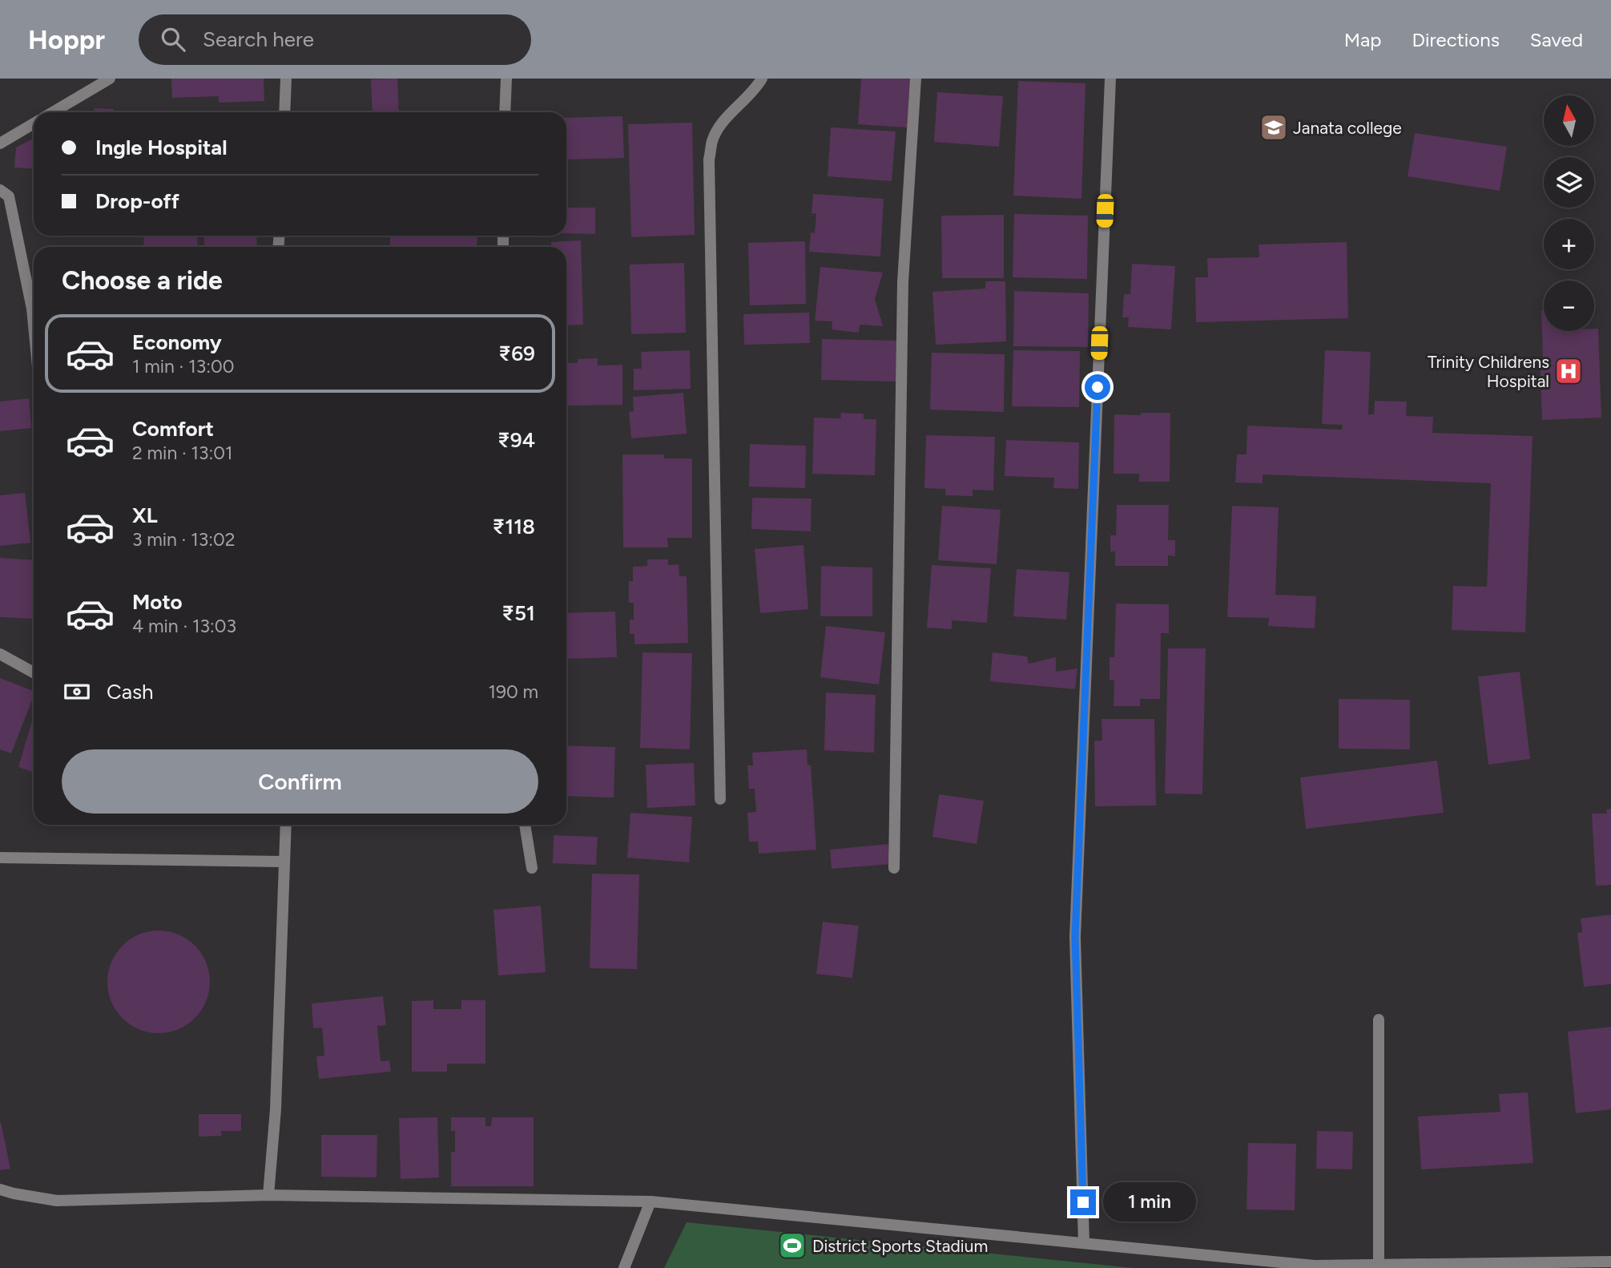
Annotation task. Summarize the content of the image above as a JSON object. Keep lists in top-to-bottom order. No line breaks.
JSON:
{"places":{"school or university":["Janata college"],"hospital":["Trinity Childrens Hospital"],"sports":["District Sports Stadium"]},"north":"top","page":{"header":"Hoppr","search":"Search here","nav":["Map","Directions","Saved"],"map_buttons":["+","−"],"banner":["Ingle Hospital","Drop-off"],"heading":"Choose a ride","list":[{"name":"Economy","note":"1 min · 13:00","value":"₹69"},{"name":"Comfort","note":"2 min · 13:01","value":"₹94"},{"name":"XL","note":"3 min · 13:02","value":"₹118"},{"name":"Moto","note":"4 min · 13:03","value":"₹51"}],"pay":["Cash","190 m"],"buttons":"Confirm","bubble":"1 min"}}
